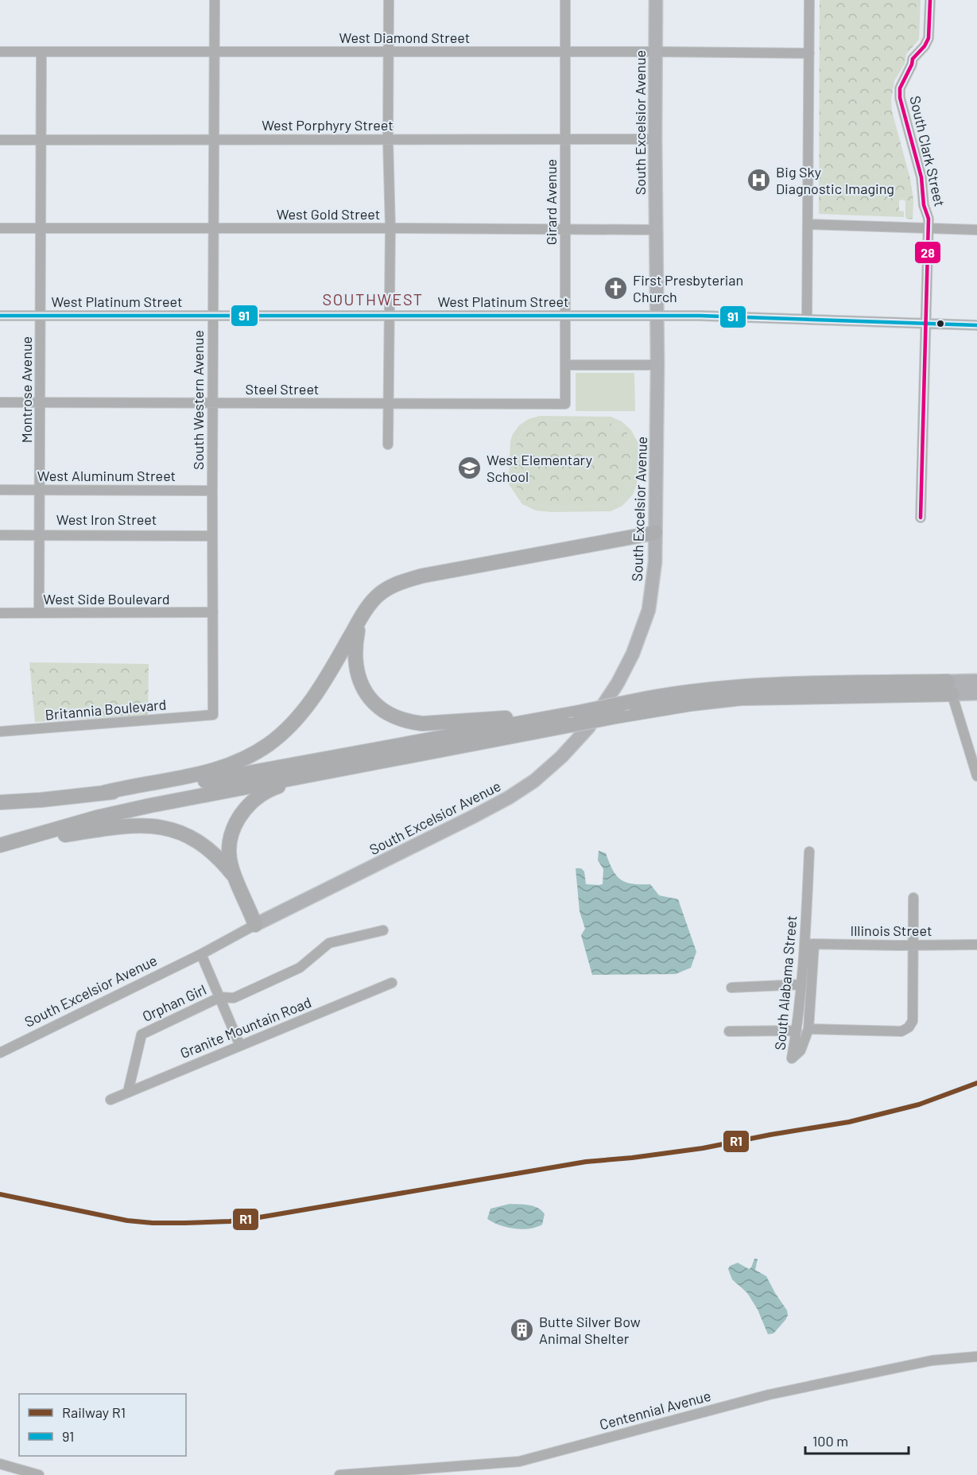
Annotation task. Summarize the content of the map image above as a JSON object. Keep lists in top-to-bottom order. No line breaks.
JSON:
{"streets":{"main road":["South Excelsior Avenue"],"street":["West Diamond Street","West Porphyry Street","South Clark Street","Girard Avenue","West Gold Street","West Platinum Street","Steel Street","Montrose Avenue","South Western Avenue","West Aluminum Street","West Iron Street","West Side Boulevard","Britannia Boulevard","Illinois Street","South Alabama Street","Orphan Girl","Granite Mountain Road","Centennial Avenue"]},"crossings":[["West Diamond Street","South Excelsior Avenue"],["West Diamond Street","Girard Avenue"],["West Diamond Street","Montrose Avenue"],["West Diamond Street","South Western Avenue"],["South Excelsior Avenue","West Porphyry Street"],["South Excelsior Avenue","West Gold Street"],["South Excelsior Avenue","West Platinum Street"],["West Porphyry Street","Girard Avenue"],["West Porphyry Street","Montrose Avenue"],["West Porphyry Street","South Western Avenue"],["South Clark Street","West Platinum Street"],["Girard Avenue","West Gold Street"],["Girard Avenue","West Platinum Street"],["Girard Avenue","Steel Street"],["West Gold Street","Montrose Avenue"],["West Gold Street","South Western Avenue"],["West Platinum Street","Montrose Avenue"],["West Platinum Street","South Western Avenue"],["Steel Street","Montrose Avenue"],["Steel Street","South Western Avenue"],["Montrose Avenue","West Aluminum Street"],["Montrose Avenue","West Iron Street"],["Montrose Avenue","West Side Boulevard"],["South Western Avenue","West Aluminum Street"],["South Western Avenue","West Iron Street"],["South Western Avenue","West Side Boulevard"],["South Western Avenue","Britannia Boulevard"],["Illinois Street","South Alabama Street"],["Orphan Girl","Granite Mountain Road"]],"districts":["SOUTHWEST"],"places":{"hospital":["Big Sky Diagnostic Imaging"],"church":["First Presbyterian Church"],"school or university":["West Elementary School"],"building":["Butte Silver Bow Animal Shelter"]},"lines":["transit line 28","transit line 91","rail line R1"],"legend":["Railway R1","91"],"scale_bar":"100 m"}
